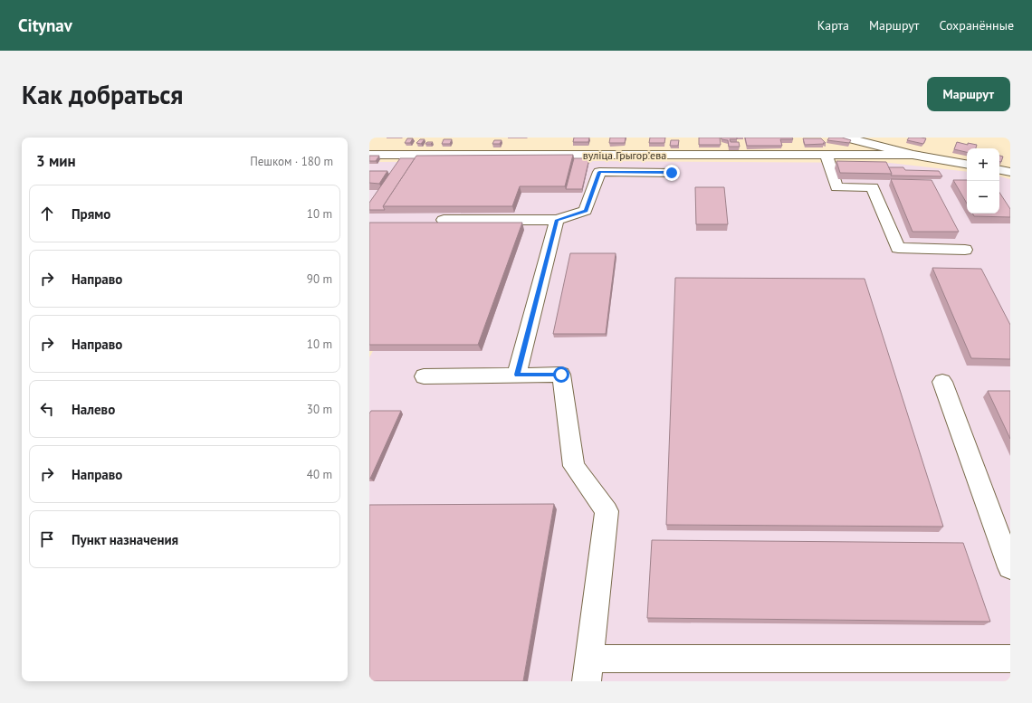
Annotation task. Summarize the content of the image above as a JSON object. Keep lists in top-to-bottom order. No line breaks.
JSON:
{"streets":{"street":["вуліца Грыгорʼева"]},"page":{"header":"Citynav","nav":["Карта","Маршрут","Сохранённые"],"buttons":"Маршрут","title":"Как добраться","heading":["3 мин","Пешком · 180 m"],"map_buttons":["+","−"],"list":[["Прямо","10 m"],["Направо","90 m"],["Направо","10 m"],["Налево","30 m"],["Направо","40 m"],"Пункт назначения"]}}
